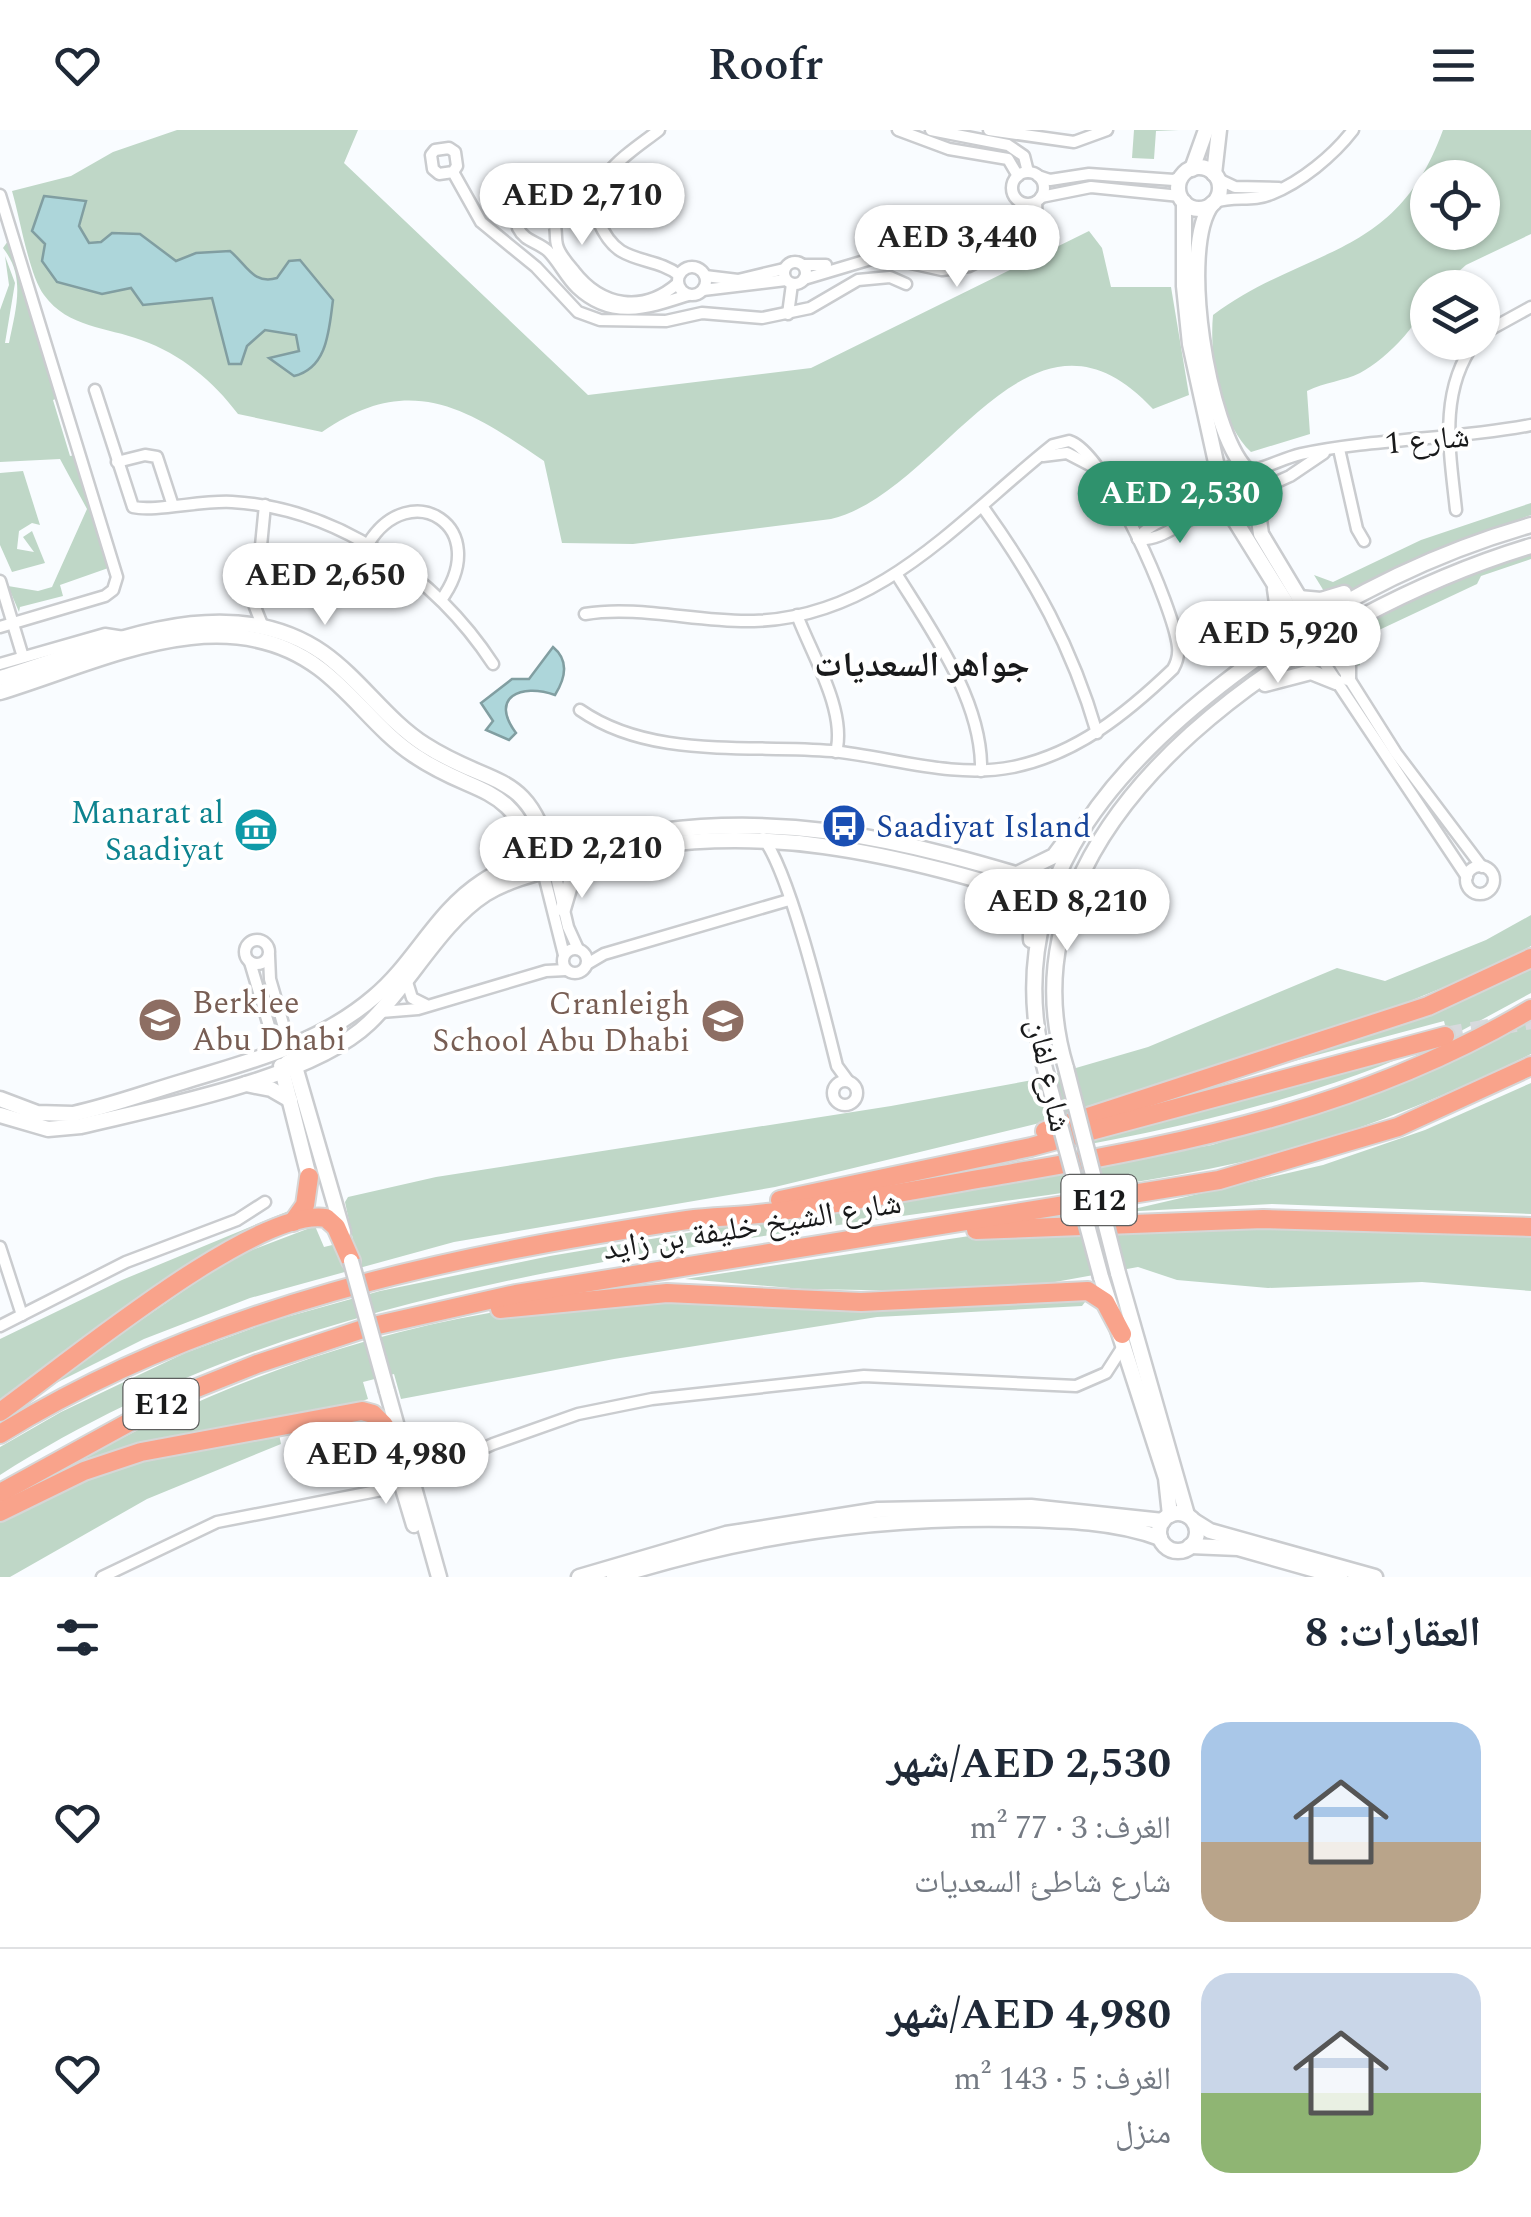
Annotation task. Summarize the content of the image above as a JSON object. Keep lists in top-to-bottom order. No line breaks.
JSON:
{"streets":{"highway":["E12","شارع الشيخ خليفة بن زايد"],"street":["شارع 1","شارع لفان"]},"districts":["جواهر السعديات"],"places":{"bus stop":["Saadiyat Island"],"museum":["Manarat al Saadiyat"],"school or university":["Berklee Abu Dhabi","Cranleigh School Abu Dhabi"]},"page":{"header":"Roofr","price":["AED 2,710","AED 3,440","AED 2,530","AED 2,650","AED 5,920","AED 2,210","AED 8,210","AED 4,980"],"heading":"العقارات: 8","list":[{"name":"AED 2,530/شهر","note":"الغرف: 3 · 77 m² · شارع شاطئ السعديات"},{"name":"AED 4,980/شهر","note":"الغرف: 5 · 143 m² · منزل"}]}}
